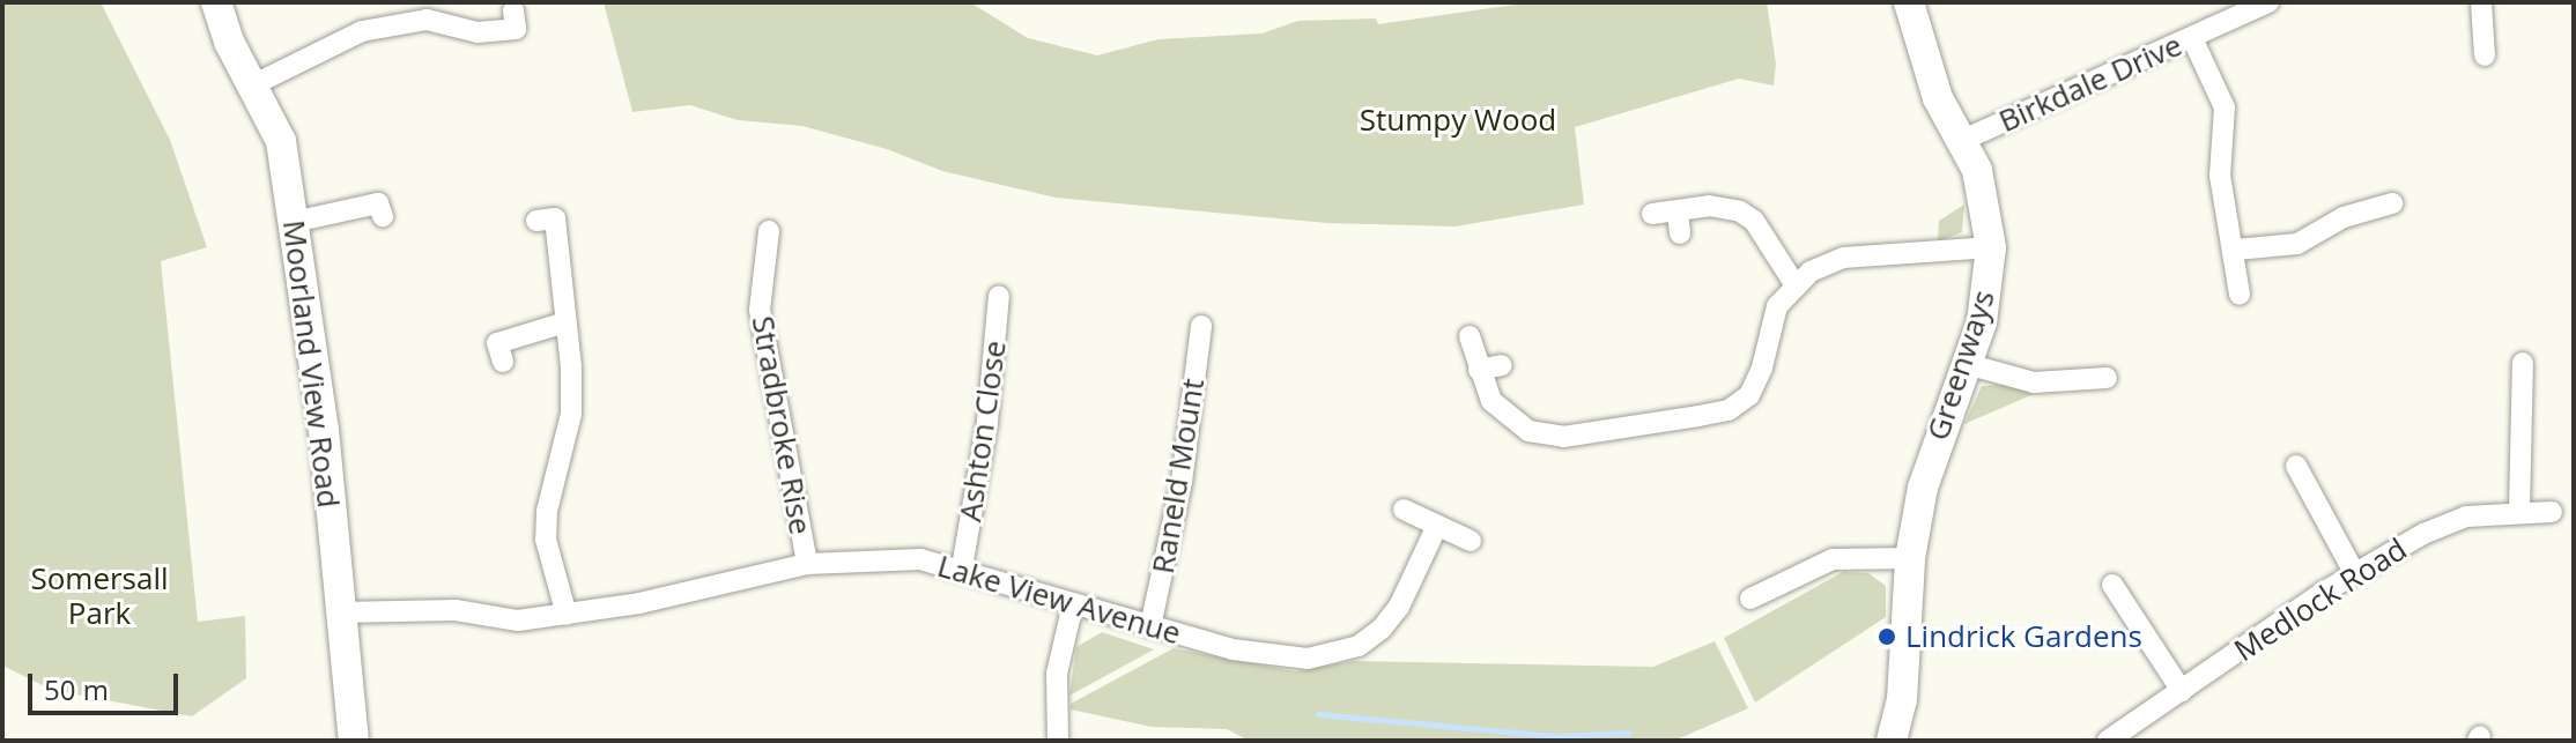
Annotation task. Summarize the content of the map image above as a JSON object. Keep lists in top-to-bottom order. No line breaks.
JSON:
{"streets":{"street":["Birkdale Drive","Moorland View Road","Greenways","Stradbroke Rise","Ashton Close","Raneld Mount","Lake View Avenue","Medlock Road"]},"crossings":[["Birkdale Drive","Greenways"],["Moorland View Road","Lake View Avenue"],["Stradbroke Rise","Lake View Avenue"],["Ashton Close","Lake View Avenue"],["Raneld Mount","Lake View Avenue"]],"parks":["Stumpy Wood","Somersall Park"],"places":["Lindrick Gardens"],"scale_bar":"50 m"}
